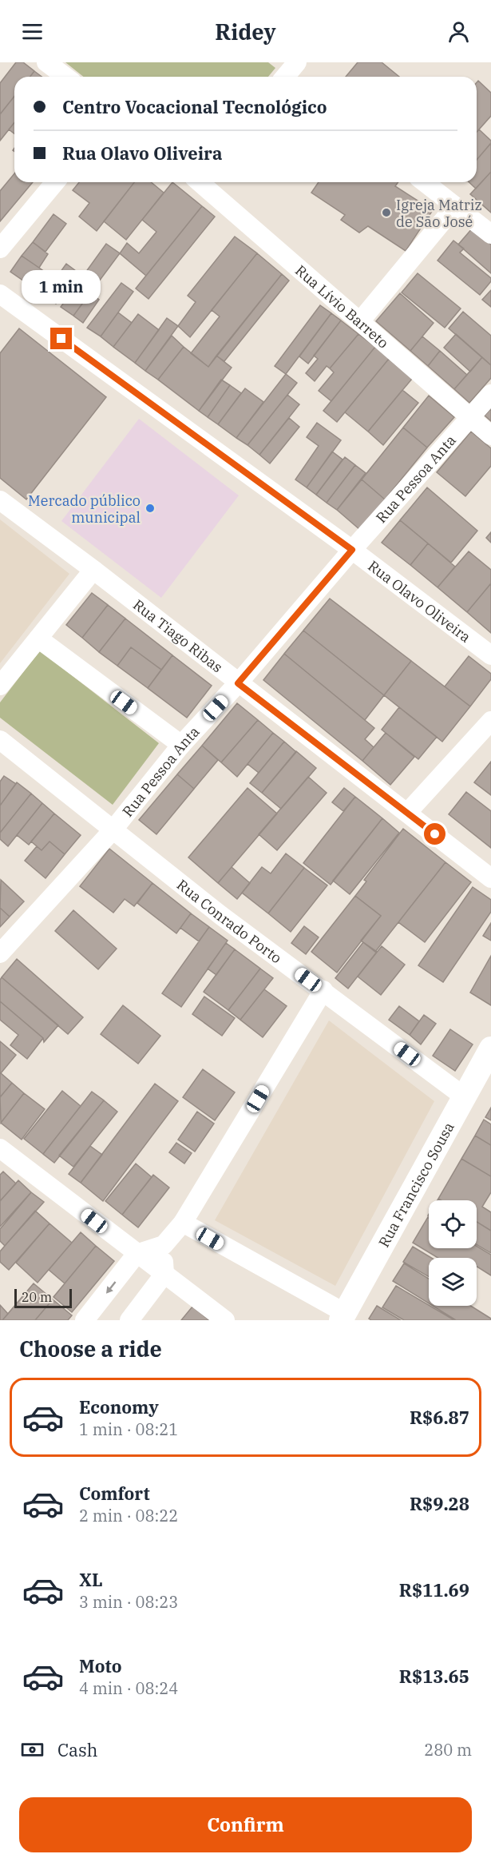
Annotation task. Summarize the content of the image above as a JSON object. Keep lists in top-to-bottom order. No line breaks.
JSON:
{"streets":{"street":["Rua Lívio Barreto","Rua Pessoa Anta","Rua Olavo Oliveira","Rua Tiago Ribas","Rua Conrado Porto","Rua Francisco Sousa"]},"crossings":[["Rua Lívio Barreto","Rua Pessoa Anta"],["Rua Pessoa Anta","Rua Olavo Oliveira"],["Rua Pessoa Anta","Rua Tiago Ribas"],["Rua Pessoa Anta","Rua Conrado Porto"],["Rua Conrado Porto","Rua Francisco Sousa"]],"places":["Igreja Matriz de São José","Mercado público municipal"],"scale_bar":"20 m","page":{"header":"Ridey","banner":["Centro Vocacional Tecnológico","Rua Olavo Oliveira"],"bubble":"1 min","scale":"20 m","heading":"Choose a ride","list":[{"name":"Economy","note":"1 min · 08:21","value":"R$6.87"},{"name":"Comfort","note":"2 min · 08:22","value":"R$9.28"},{"name":"XL","note":"3 min · 08:23","value":"R$11.69"},{"name":"Moto","note":"4 min · 08:24","value":"R$13.65"}],"pay":["Cash","280 m"],"buttons":"Confirm"}}
